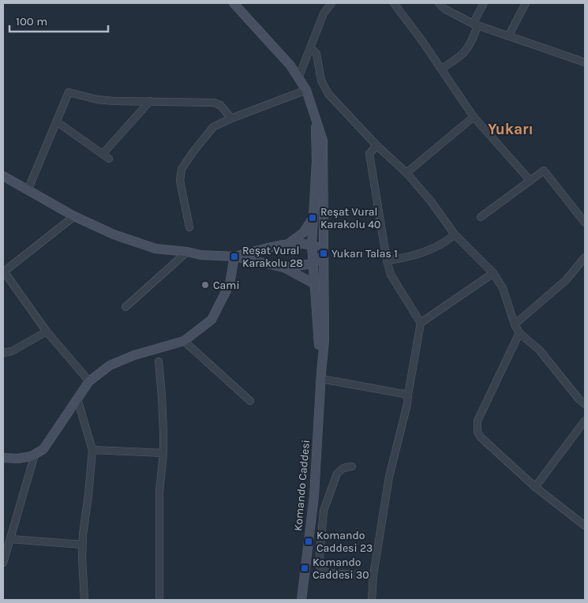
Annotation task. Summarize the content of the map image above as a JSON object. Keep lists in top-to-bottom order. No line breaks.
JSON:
{"streets":{"street":["Komando Caddesi"]},"districts":["Yukarı"],"places":{"transit":["Reşat Vural Karakolu 40","Yukarı Talas 1","Reşat Vural Karakolu 28","Komando Caddesi 23","Komando Caddesi 30"],"other":["Cami"]},"scale_bar":"100 m"}
